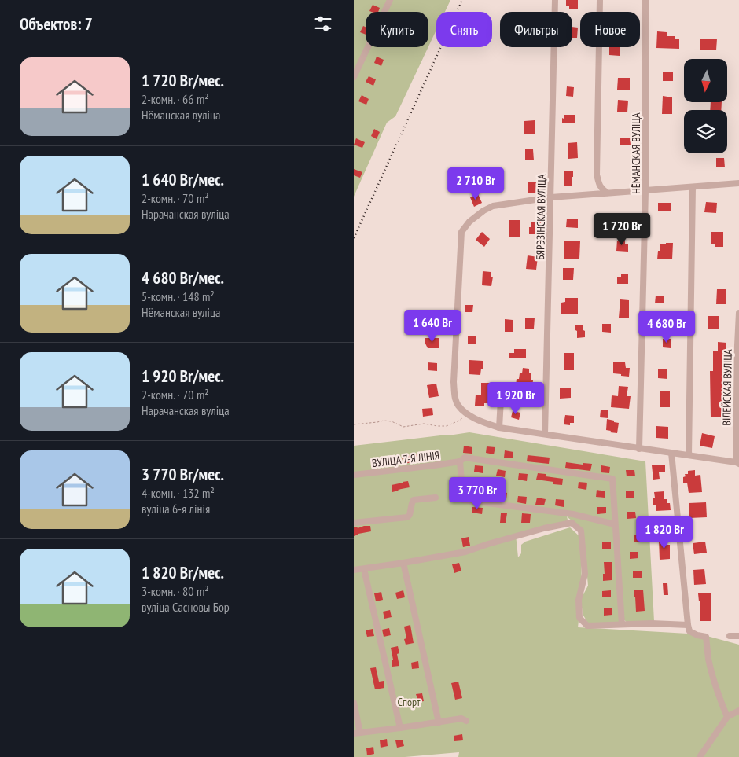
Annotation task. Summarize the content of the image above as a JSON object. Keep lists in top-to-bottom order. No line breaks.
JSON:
{"streets":{"street":["НЁМАНСКАЯ ВУЛІЦА","БЯРЭЗІНСКАЯ ВУЛІЦА","ВІЛЕЙСКАЯ ВУЛІЦА","ВУЛІЦА 7-Я ЛІНІЯ"]},"parks":["Спорт"],"north":"bottom","page":{"heading":"Объектов: 7","chip":["Купить","Снять","Фильтры","Новое"],"list":[{"name":"1 720 Br/мес.","note":"2-комн. · 66 m² · Нёманская вуліца"},{"name":"1 640 Br/мес.","note":"2-комн. · 70 m² · Нарачанская вуліца"},{"name":"4 680 Br/мес.","note":"5-комн. · 148 m² · Нёманская вуліца"},{"name":"1 920 Br/мес.","note":"2-комн. · 70 m² · Нарачанская вуліца"},{"name":"3 770 Br/мес.","note":"4-комн. · 132 m² · вуліца 6-я лінія"},{"name":"1 820 Br/мес.","note":"3-комн. · 80 m² · вуліца Сасновы Бор"}],"price":["2 710 Br","1 720 Br","1 640 Br","4 680 Br","1 920 Br","3 770 Br","1 820 Br"]}}
